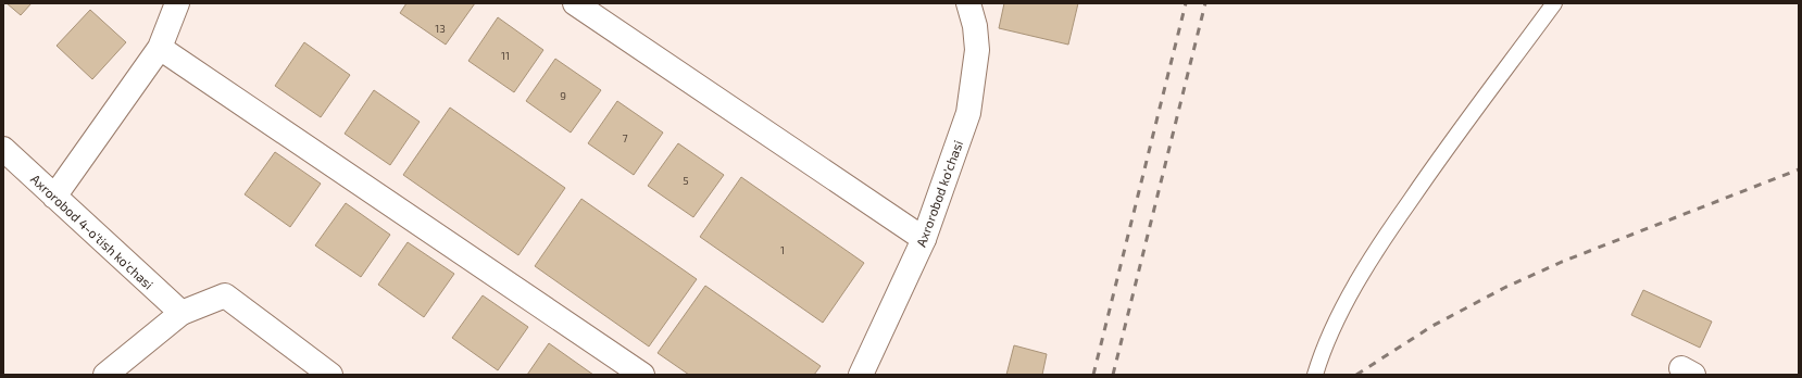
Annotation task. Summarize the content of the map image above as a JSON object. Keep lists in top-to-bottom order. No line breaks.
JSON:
{"streets":{"street":["Axrorobod ko'chasi","Axrorobod 4-o'tish ko'chasi"]},"house_numbers":["13","11","9","7","5","1"]}
